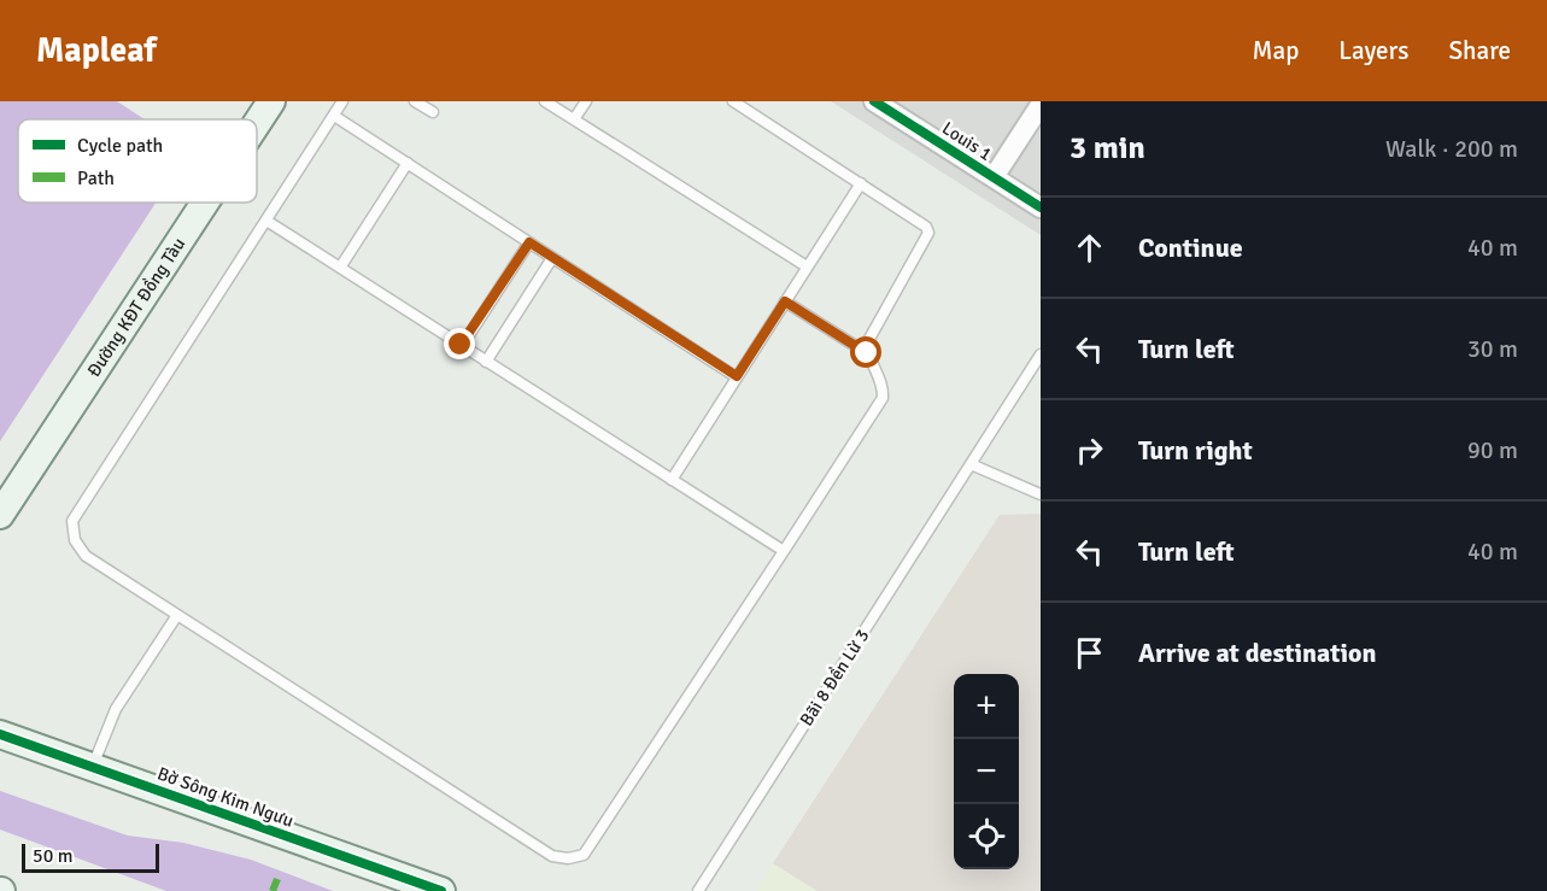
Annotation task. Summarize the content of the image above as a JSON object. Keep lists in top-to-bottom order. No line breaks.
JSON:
{"streets":{"main road":["Đường KĐT Đồng Tàu","Bờ Sông Kim Ngưu"],"street":["Louis 1"],"lane":["Bãi 8 Đền Lừ 3"]},"legend":["Cycle path","Path"],"scale_bar":"50 m","page":{"header":"Mapleaf","nav":["Map","Layers","Share"],"heading":["3 min","Walk · 200 m"],"list":[["Continue","40 m"],["Turn left","30 m"],["Turn right","90 m"],["Turn left","40 m"],"Arrive at destination"],"map_buttons":["+","−"],"scale":"50 m"}}
